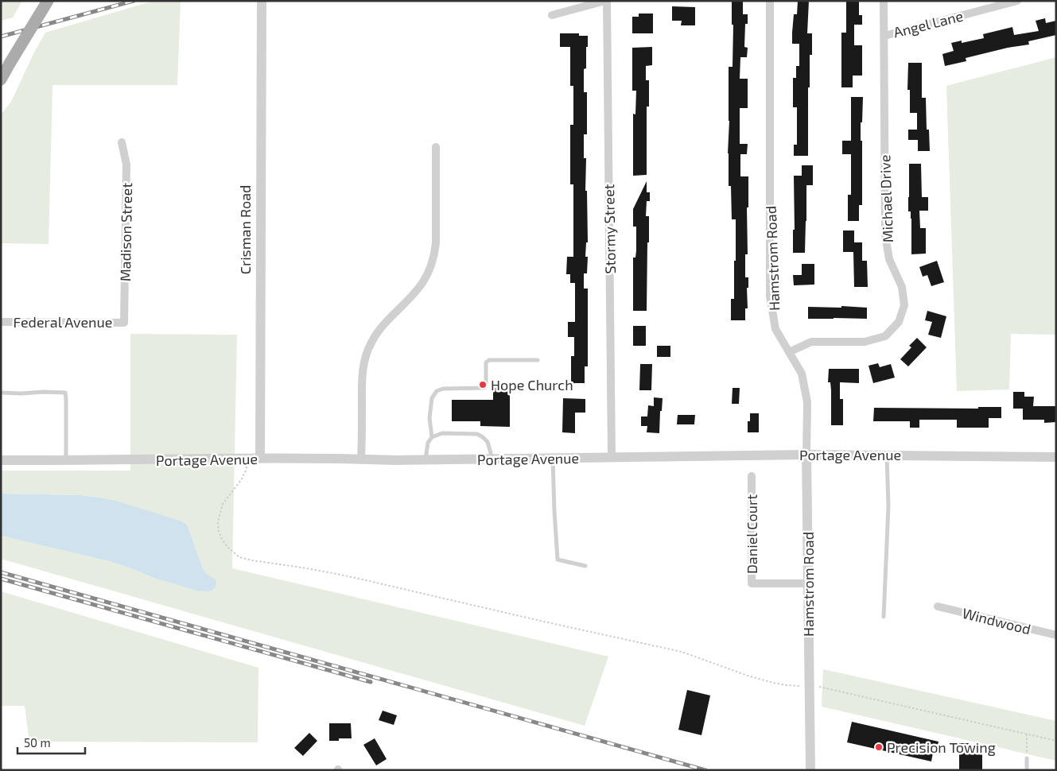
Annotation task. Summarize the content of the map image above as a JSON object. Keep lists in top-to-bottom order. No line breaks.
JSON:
{"streets":{"street":["Angel Lane","Michael Drive","Stormy Street","Crisman Road","Madison Street","Hamstrom Road","Federal Avenue","Portage Avenue","Daniel Court","Windwood"]},"crossings":[["Angel Lane","Michael Drive"],["Michael Drive","Hamstrom Road"],["Stormy Street","Portage Avenue"],["Crisman Road","Portage Avenue"],["Madison Street","Federal Avenue"],["Hamstrom Road","Portage Avenue"],["Hamstrom Road","Daniel Court"]],"places":["Hope Church","Precision Towing"],"scale_bar":"50 m"}
